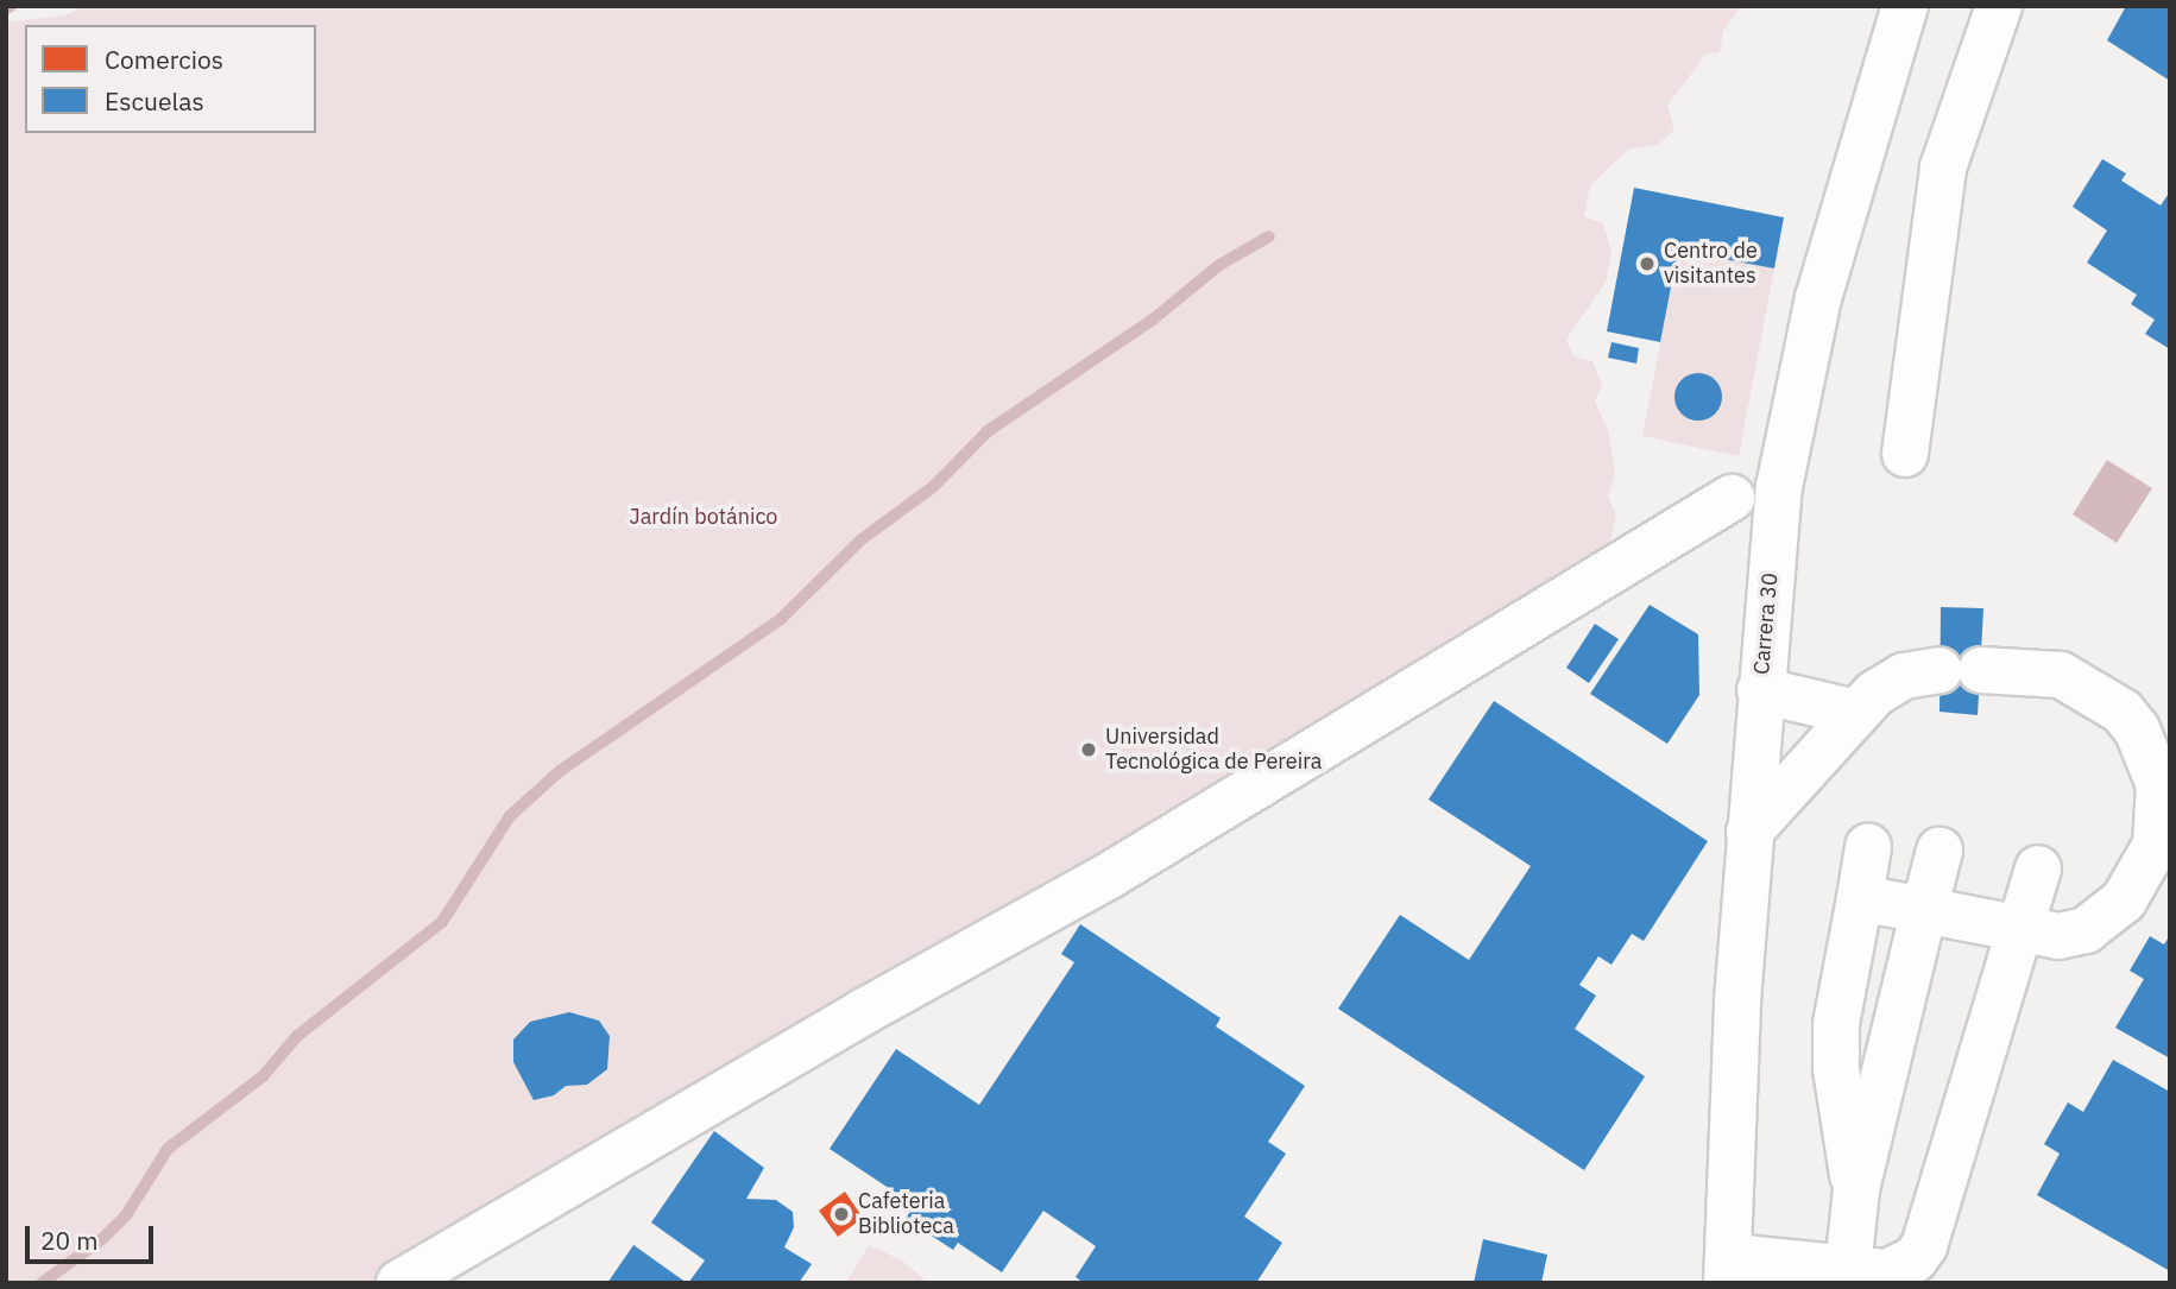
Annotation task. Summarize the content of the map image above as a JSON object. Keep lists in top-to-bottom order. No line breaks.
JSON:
{"streets":{"street":["Carrera 30"]},"parks":["Jardín botánico"],"places":["Centro de visitantes","Universidad Tecnológica de Pereira","Cafeteria Biblioteca"],"legend":["Comercios","Escuelas"],"scale_bar":"20 m"}
